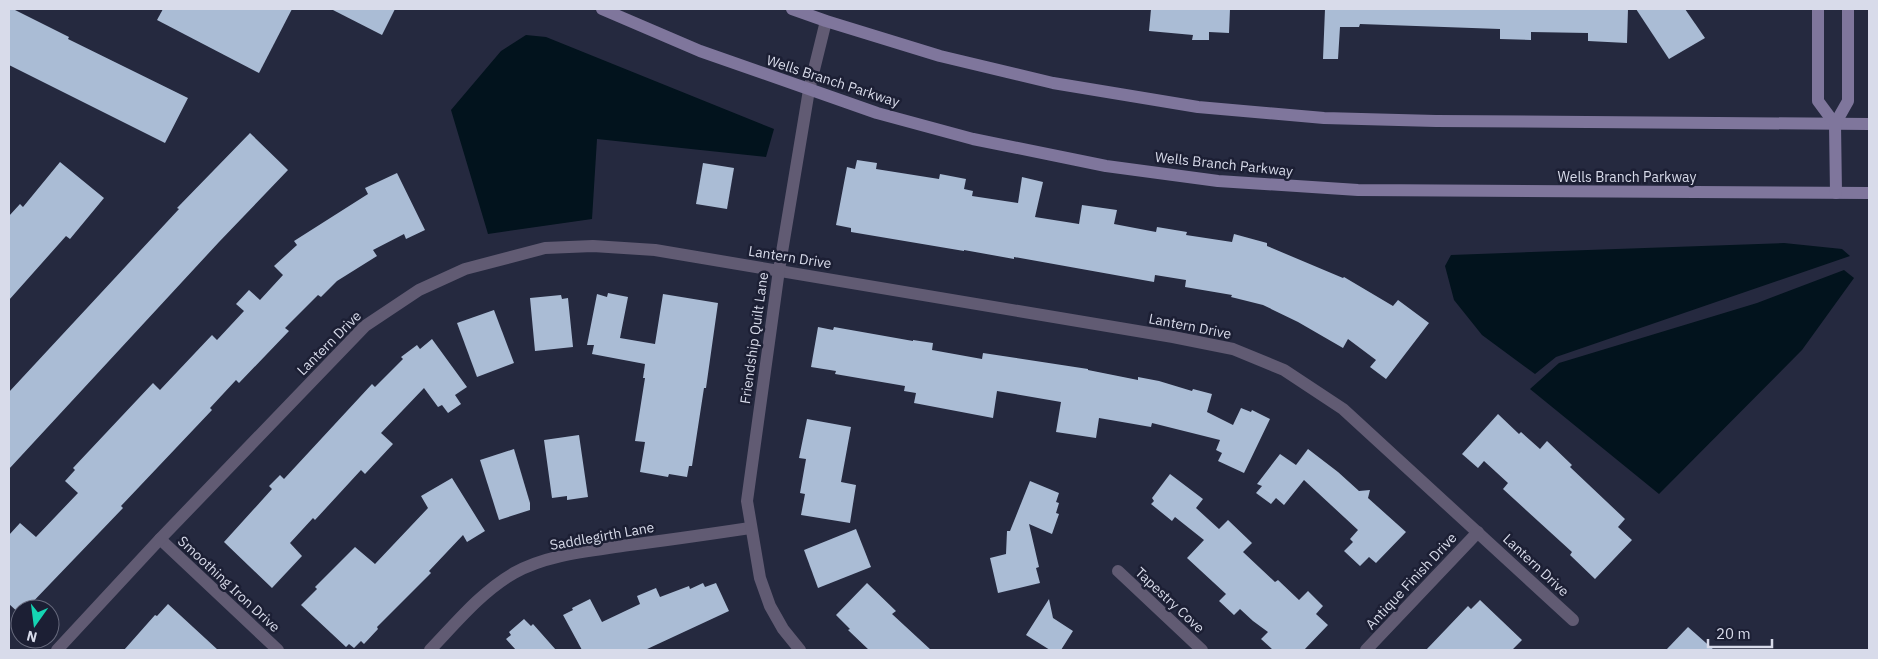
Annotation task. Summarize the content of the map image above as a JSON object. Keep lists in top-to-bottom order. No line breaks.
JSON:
{"streets":{"main road":["Wells Branch Parkway"],"street":["Lantern Drive","Friendship Quilt Lane","Saddlegirth Lane","Antique Finish Drive","Smoothing Iron Drive","Tapestry Cove"]},"crossings":[["Wells Branch Parkway","Friendship Quilt Lane"],["Lantern Drive","Friendship Quilt Lane"],["Lantern Drive","Antique Finish Drive"],["Lantern Drive","Smoothing Iron Drive"],["Friendship Quilt Lane","Saddlegirth Lane"]],"scale_bar":"20 m","north":"bottom"}
